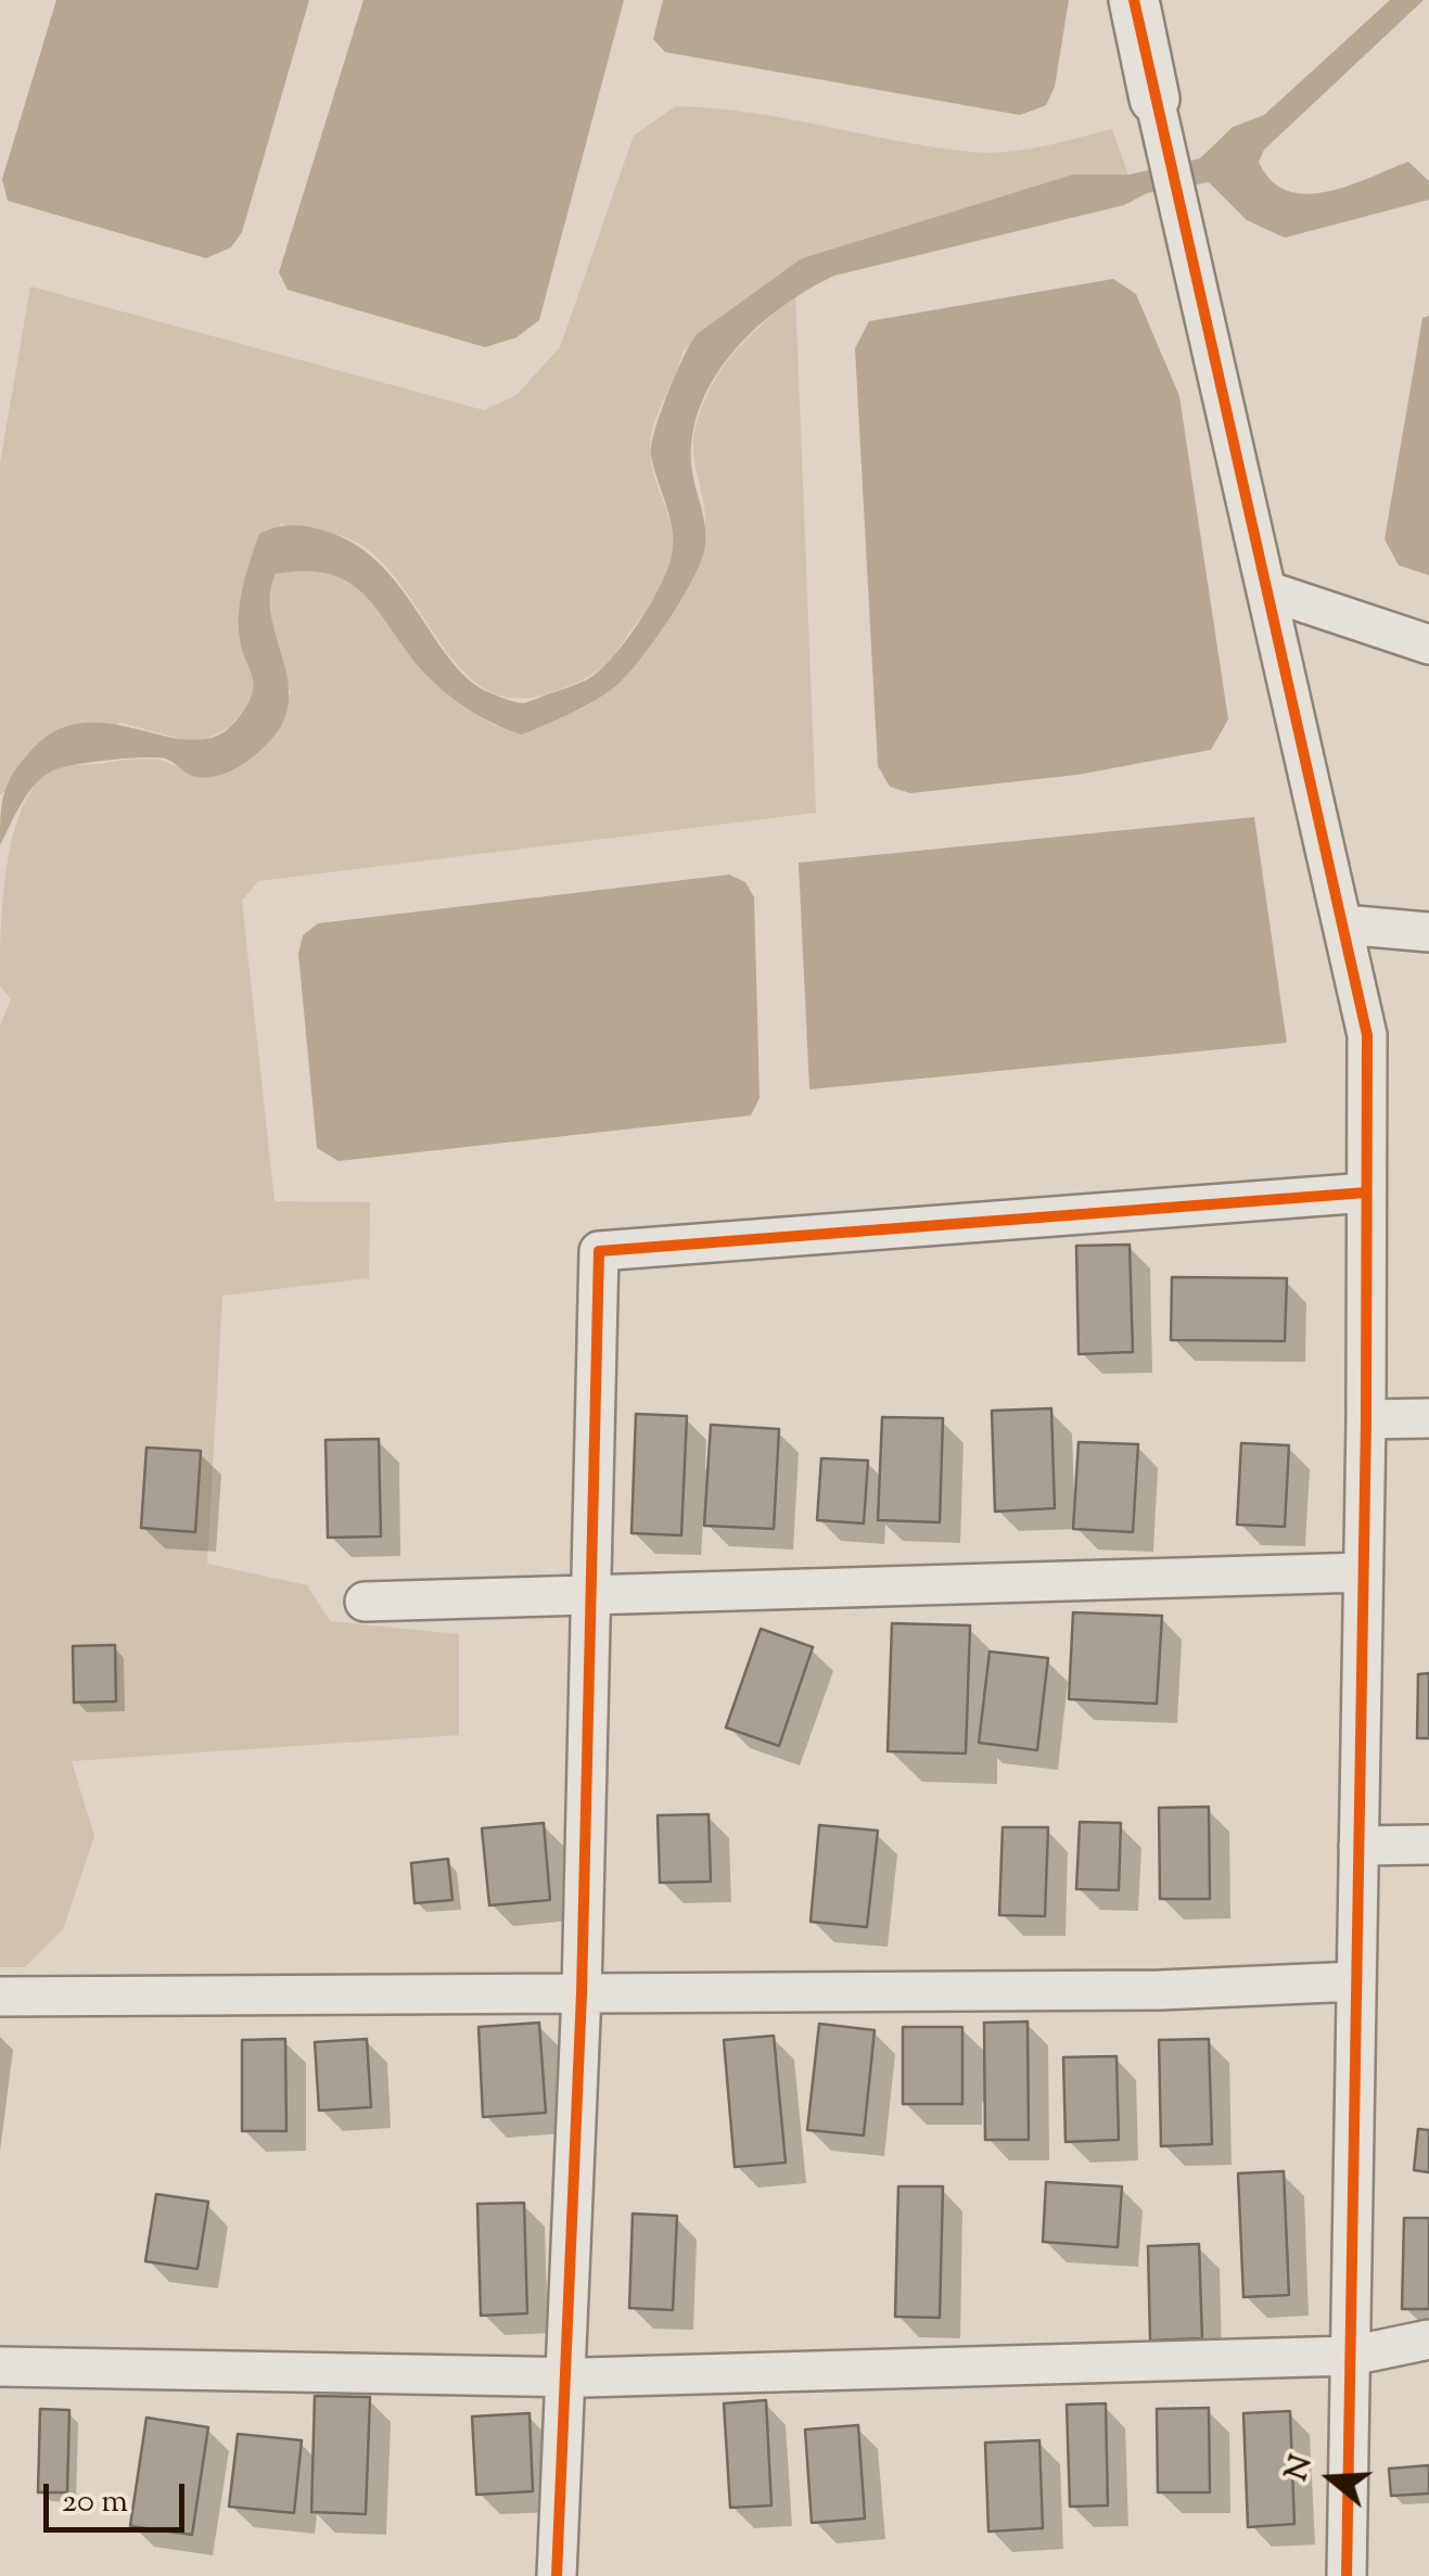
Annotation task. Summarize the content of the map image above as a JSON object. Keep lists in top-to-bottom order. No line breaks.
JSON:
{"scale_bar":"20 m","north":"left"}
